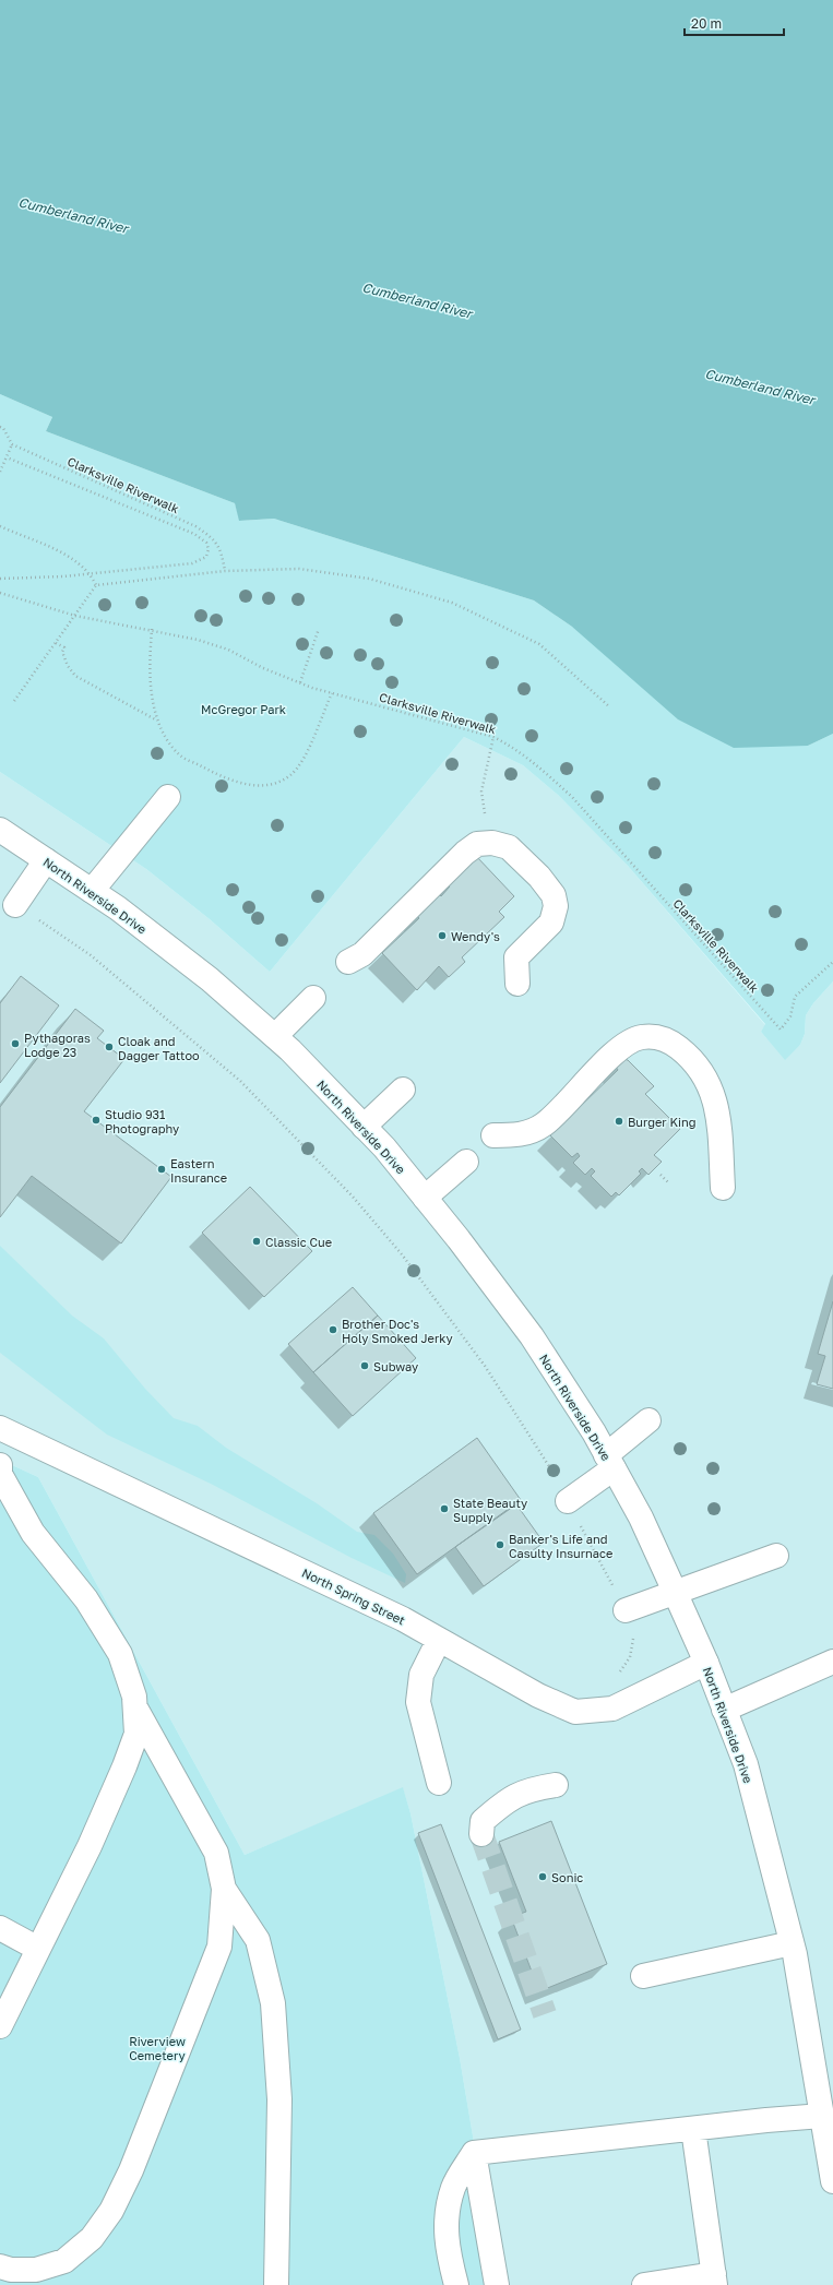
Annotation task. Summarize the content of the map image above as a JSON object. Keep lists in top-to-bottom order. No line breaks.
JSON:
{"streets":{"main road":["North Riverside Drive","North Spring Street"],"path":["Clarksville Riverwalk"]},"crossings":[["North Riverside Drive","North Spring Street"]],"water":["Cumberland River"],"parks":["McGregor Park","Riverview Cemetery"],"places":["Wendy's","Pythagoras Lodge 23","Cloak and Dagger Tattoo","Studio 931 Photography","Burger King","Eastern Insurance","Classic Cue","Brother Doc's Holy Smoked Jerky","Subway","State Beauty Supply","Banker's Life and Casulty Insurnace","Sonic"],"scale_bar":"20 m"}
